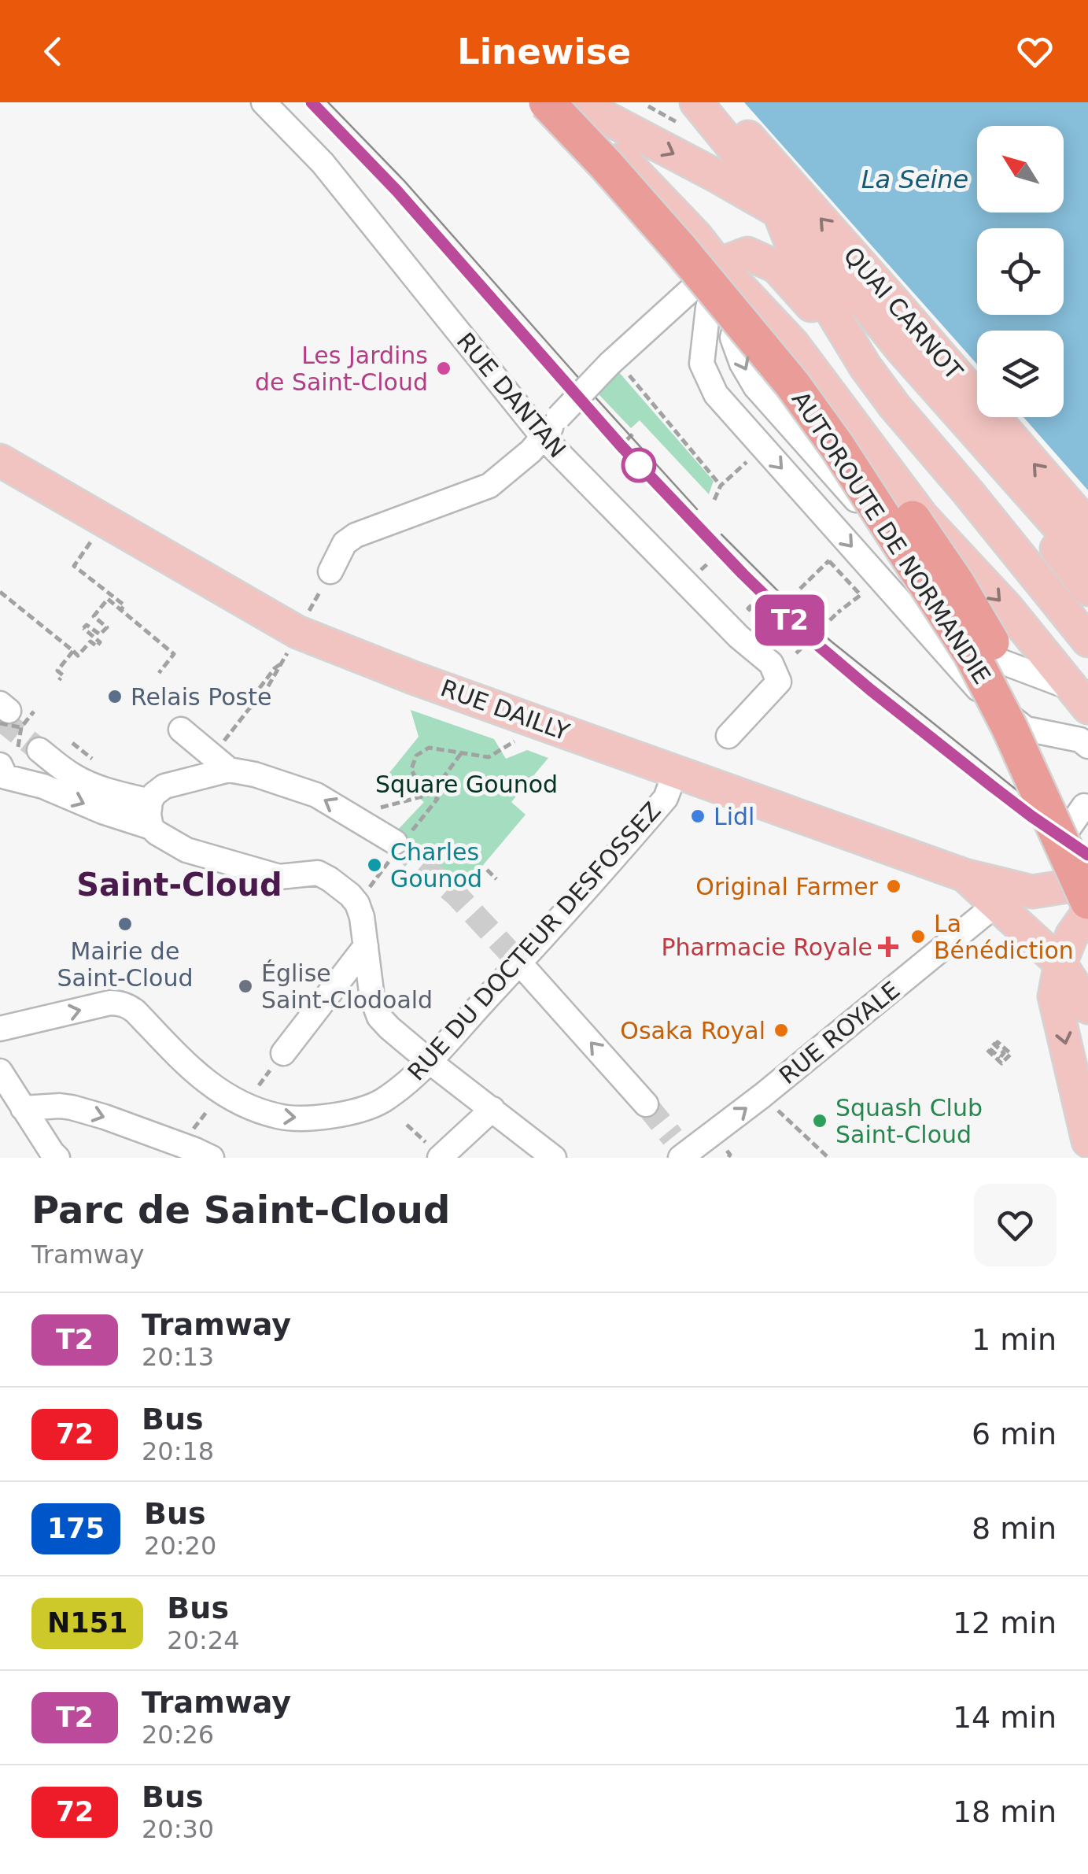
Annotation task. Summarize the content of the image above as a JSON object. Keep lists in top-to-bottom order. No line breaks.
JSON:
{"streets":{"highway":["AUTOROUTE DE NORMANDIE"],"main road":["QUAI CARNOT","RUE DAILLY"],"street":["RUE DANTAN","RUE DU DOCTEUR DESFOSSEZ","RUE ROYALE"]},"crossings":[["QUAI CARNOT","AUTOROUTE DE NORMANDIE"],["RUE DAILLY","RUE DU DOCTEUR DESFOSSEZ"]],"districts":["Saint-Cloud"],"water":["La Seine"],"parks":["Square Gounod"],"places":{"other":["Les Jardins de Saint-Cloud","Relais Poste","Lidl","Charles Gounod","Original Farmer","Mairie de Saint-Cloud","La Bénédiction","Église Saint-Clodoald","Osaka Royal","Squash Club Saint-Cloud"],"health":["Pharmacie Royale"]},"lines":["tram line T2"],"north":"top left","page":{"header":"Linewise","on_map":"T2","heading":["Parc de Saint-Cloud","Tramway"],"list":[{"mark":"T2","name":"Tramway","note":"20:13","value":"1 min"},{"mark":"72","name":"Bus","note":"20:18","value":"6 min"},{"mark":"175","name":"Bus","note":"20:20","value":"8 min"},{"mark":"N151","name":"Bus","note":"20:24","value":"12 min"},{"mark":"T2","name":"Tramway","note":"20:26","value":"14 min"},{"mark":"72","name":"Bus","note":"20:30","value":"18 min"}]}}
